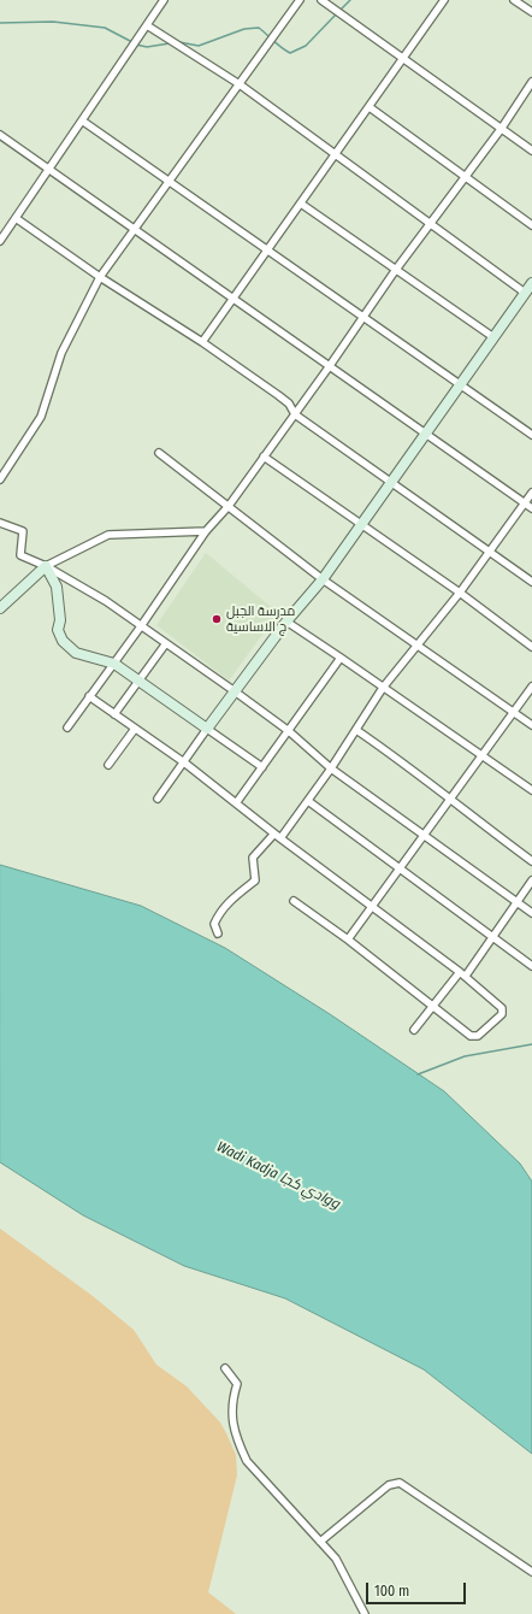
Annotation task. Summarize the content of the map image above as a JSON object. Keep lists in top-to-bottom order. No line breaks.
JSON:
{"water":["Wadi Kadja ووادي كجا"],"places":["مدرسة الجبل ج الاساسية"],"scale_bar":"100 m"}
